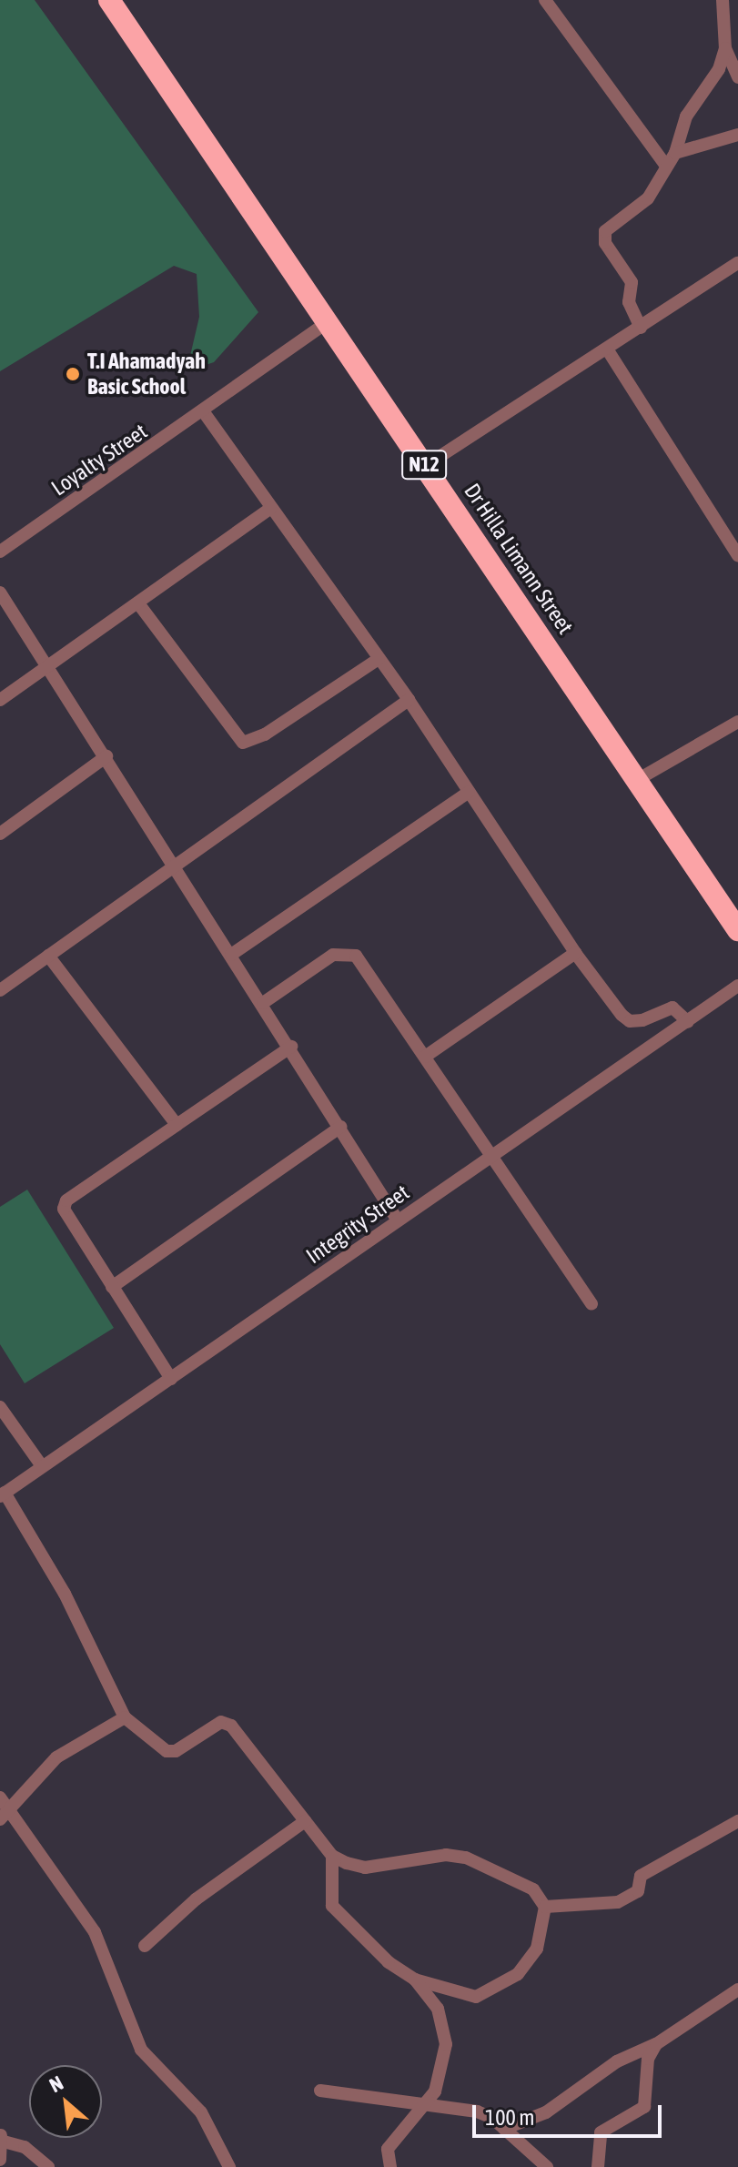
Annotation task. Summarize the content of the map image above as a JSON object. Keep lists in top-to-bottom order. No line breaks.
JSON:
{"streets":{"highway":["N12","Dr Hilla Limann Street"],"street":["Loyalty Street","Integrity Street"]},"crossings":[["Loyalty Street","Dr Hilla Limann Street"]],"places":["T.I Ahamadyah Basic School"],"scale_bar":"100 m","north":"top left"}
